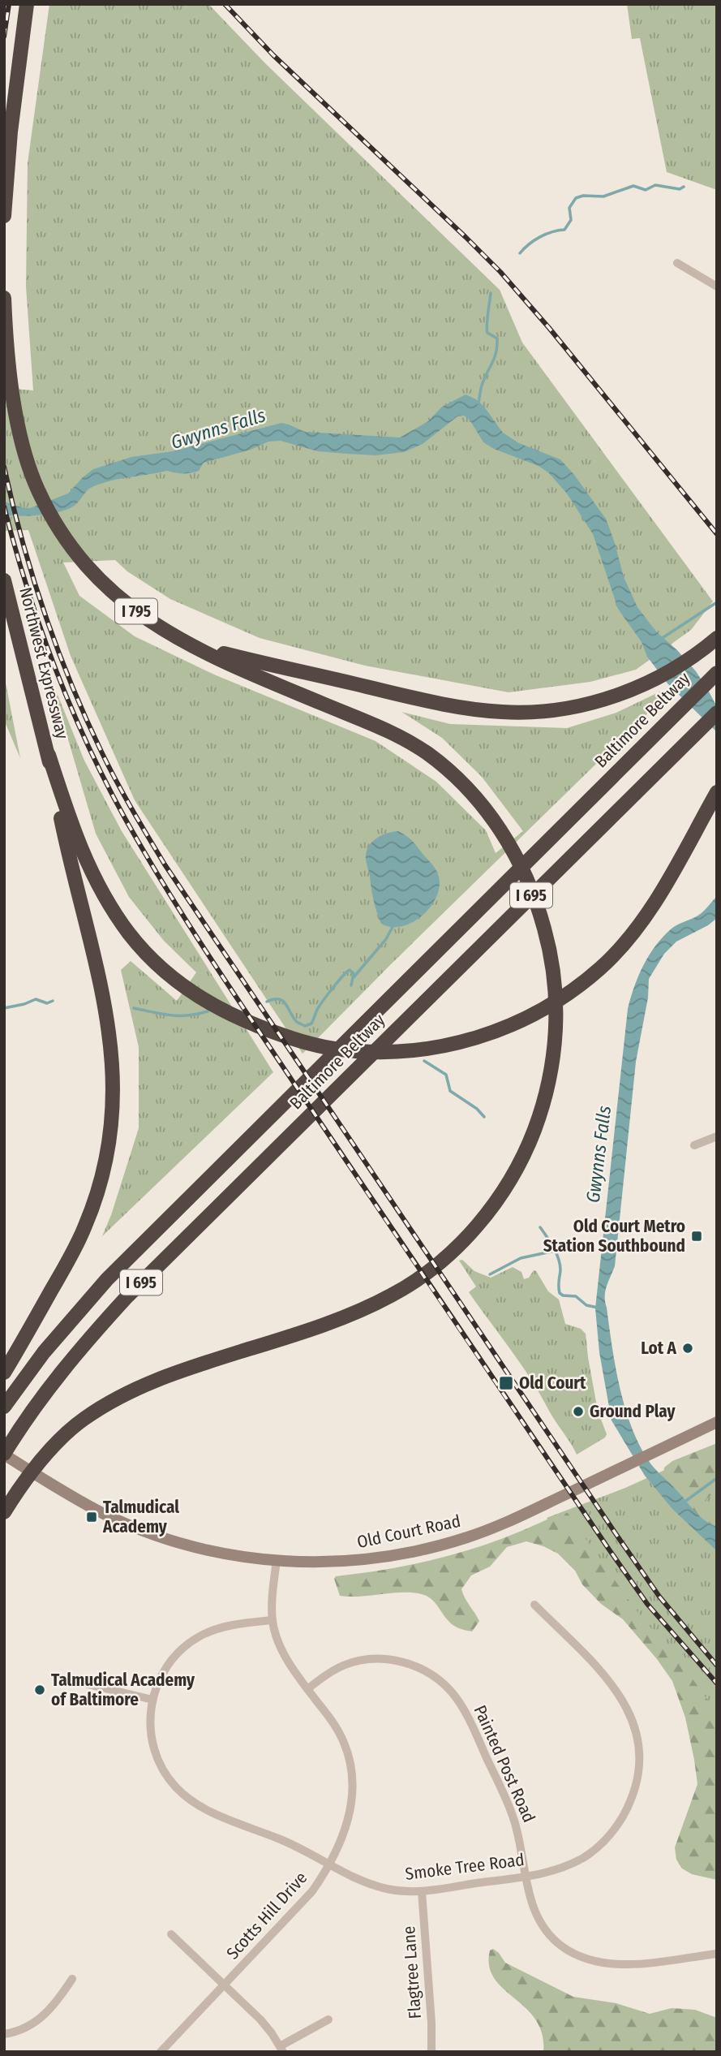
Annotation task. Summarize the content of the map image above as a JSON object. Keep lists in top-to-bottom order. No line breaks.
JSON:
{"streets":{"highway":["I 795","Northwest Expressway","Baltimore Beltway","I 695"],"main road":["Old Court Road"],"street":["Painted Post Road","Smoke Tree Road","Scotts Hill Drive","Flagtree Lane"]},"crossings":[["Baltimore Beltway","Old Court Road"],["Old Court Road","Scotts Hill Drive"],["Painted Post Road","Smoke Tree Road"],["Painted Post Road","Scotts Hill Drive"],["Smoke Tree Road","Scotts Hill Drive"],["Smoke Tree Road","Flagtree Lane"]],"water":["Gwynns Falls"],"places":{"transit":["Old Court Metro Station Southbound","Old Court","Talmudical Academy"],"other":["Lot A","Ground Play","Talmudical Academy of Baltimore"]}}
